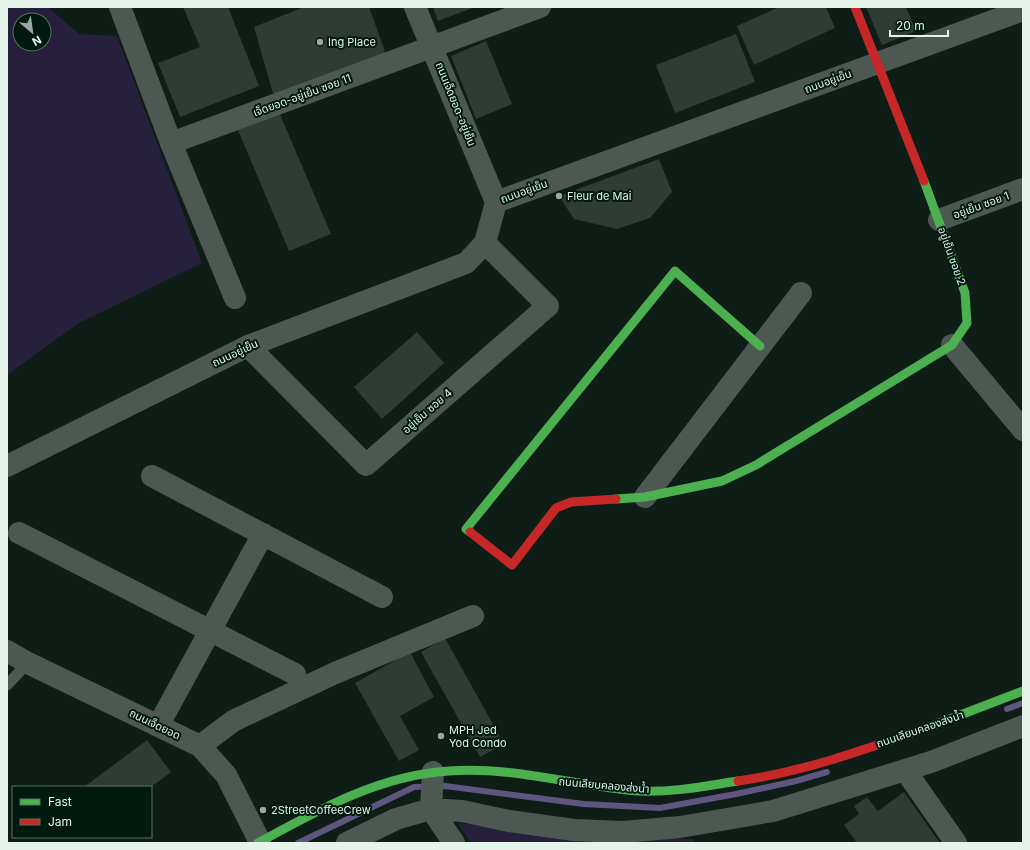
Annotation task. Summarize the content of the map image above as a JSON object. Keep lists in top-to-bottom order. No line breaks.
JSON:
{"streets":{"street":["ถนนอยู่เย็น","เจ็ดยอด-อยู่เย็น ซอย 11","ถนนเจ็ดยอด-อยู่เย็น","อยู่เย็น ซอย 1","อยู่เย็น ซอย 2","อยู่เย็น ซอย 4","ถนนเจ็ดยอด","ถนนเลียบคลองส่งน้ำ"]},"crossings":[["ถนนอยู่เย็น","ถนนเจ็ดยอด-อยู่เย็น"],["ถนนอยู่เย็น","อยู่เย็น ซอย 2"],["ถนนอยู่เย็น","อยู่เย็น ซอย 4"],["เจ็ดยอด-อยู่เย็น ซอย 11","ถนนเจ็ดยอด-อยู่เย็น"],["อยู่เย็น ซอย 1","อยู่เย็น ซอย 2"],["ถนนเจ็ดยอด","ถนนเลียบคลองส่งน้ำ"]],"places":["Ing Place","Fleur de Mai","MPH Jed Yod Condo","2StreetCoffeeCrew"],"legend":["Fast","Jam"],"scale_bar":"20 m","north":"bottom right"}
